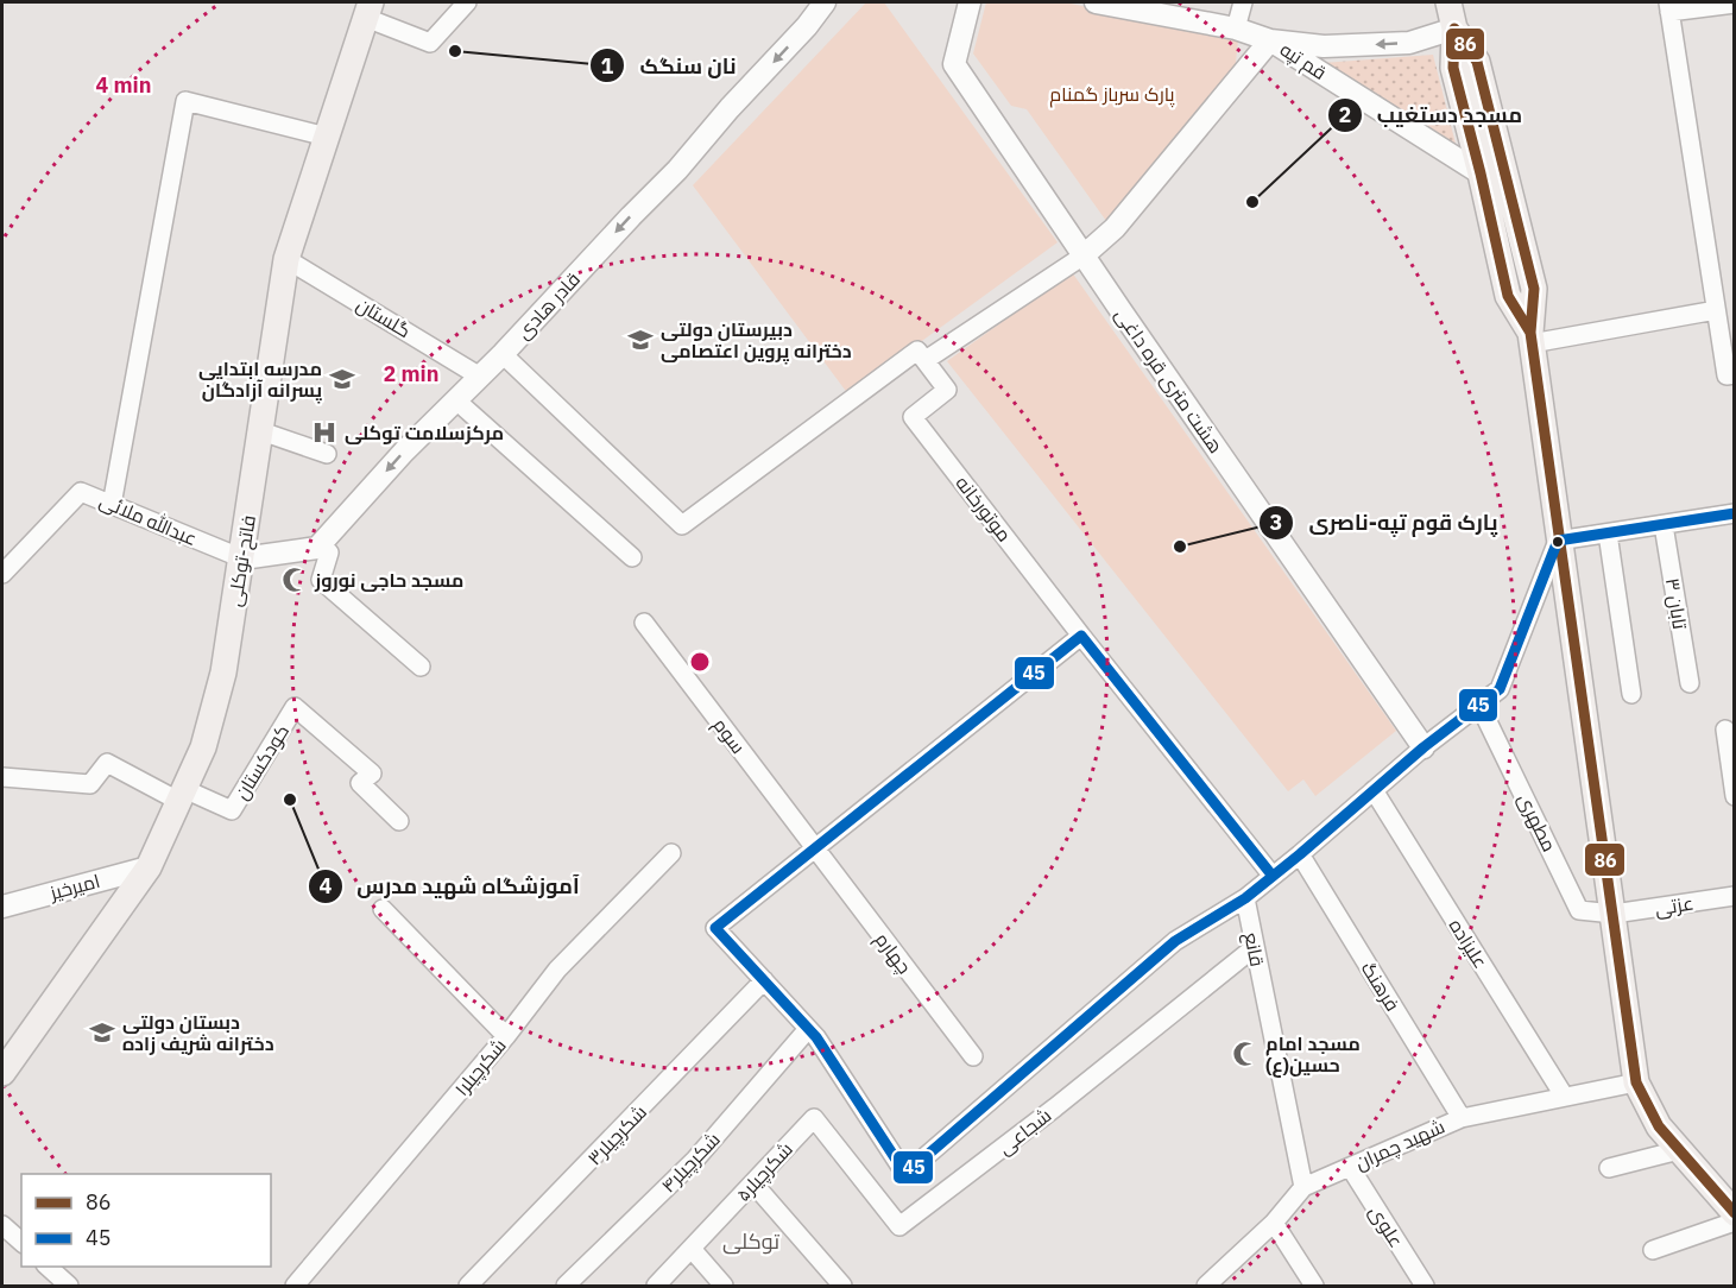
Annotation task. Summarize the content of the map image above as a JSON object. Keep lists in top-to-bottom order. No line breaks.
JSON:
{"streets":{"main road":["فاتح-توکلی"],"street":["قم تپه","قادر هادی","گلستان","هشت متری قره داغی","موتورخانه","عبدالله ملائی","تابان ۳","سوم","کودکستان","مطهری","امیرخیز","عزتی","علیزاده","قانع","چهارم","فرهنگ","شکرچیلر۱","شجاعی","شکرچیلر۳","شهید چمران","شکرچیلر۴","شکرچیلر۵","علوی"]},"crossings":[["قادر هادی","گلستان"],["گلستان","فاتح-توکلی"],["عبدالله ملائی","فاتح-توکلی"],["فاتح-توکلی","کودکستان"],["فاتح-توکلی","امیرخیز"],["سوم","چهارم"],["مطهری","عزتی"],["علیزاده","شهید چمران"],["قانع","شجاعی"],["قانع","شهید چمران"],["فرهنگ","شهید چمران"],["شجاعی","شکرچیلر۵"],["شهید چمران","علوی"]],"one_way":["قادر هادی"],"districts":["توکلی"],"parks":["پارک سرباز گمنام"],"places":{"other":["نان سنگک","مسجد دستغیب","پارک قوم تپه-ناصری","آموزشگاه شهید مدرس"],"school or university":["دبیرستان دولتی دخترانه پروین اعتصامی","مدرسه ابتدایی پسرانه آزادگان","دبستان دولتی دخترانه شریف زاده"],"hospital":["مرکزسلامت توکلی"],"mosque":["مسجد حاجی نوروز","مسجد امام حسین(ع)"]},"lines":["transit line 86","transit line 45"],"legend":["86","45"],"rings":["4 min","2 min"]}
